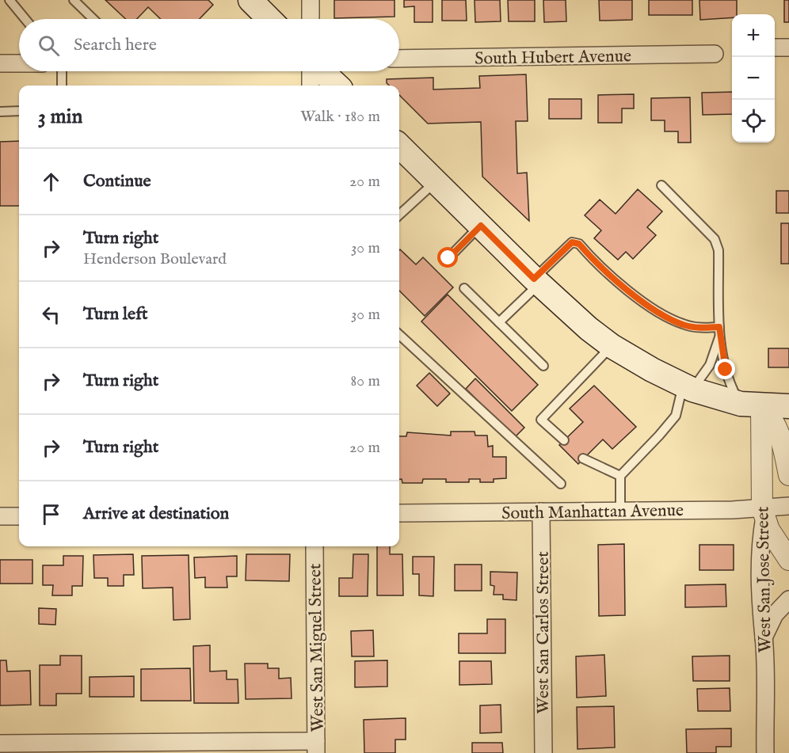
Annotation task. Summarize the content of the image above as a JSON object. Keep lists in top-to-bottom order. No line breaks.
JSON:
{"streets":{"street":["South Hubert Avenue","South Manhattan Avenue","West San Jose Street","West San Carlos Street","West San Miguel Street"]},"crossings":[["South Manhattan Avenue","West San Jose Street"],["South Manhattan Avenue","West San Carlos Street"]],"page":{"map_buttons":["+","−"],"search":"Search here","heading":["3 min","Walk · 180 m"],"list":[["Continue","20 m"],["Turn right","Henderson Boulevard","30 m"],["Turn left","30 m"],["Turn right","80 m"],["Turn right","20 m"],"Arrive at destination"]}}
